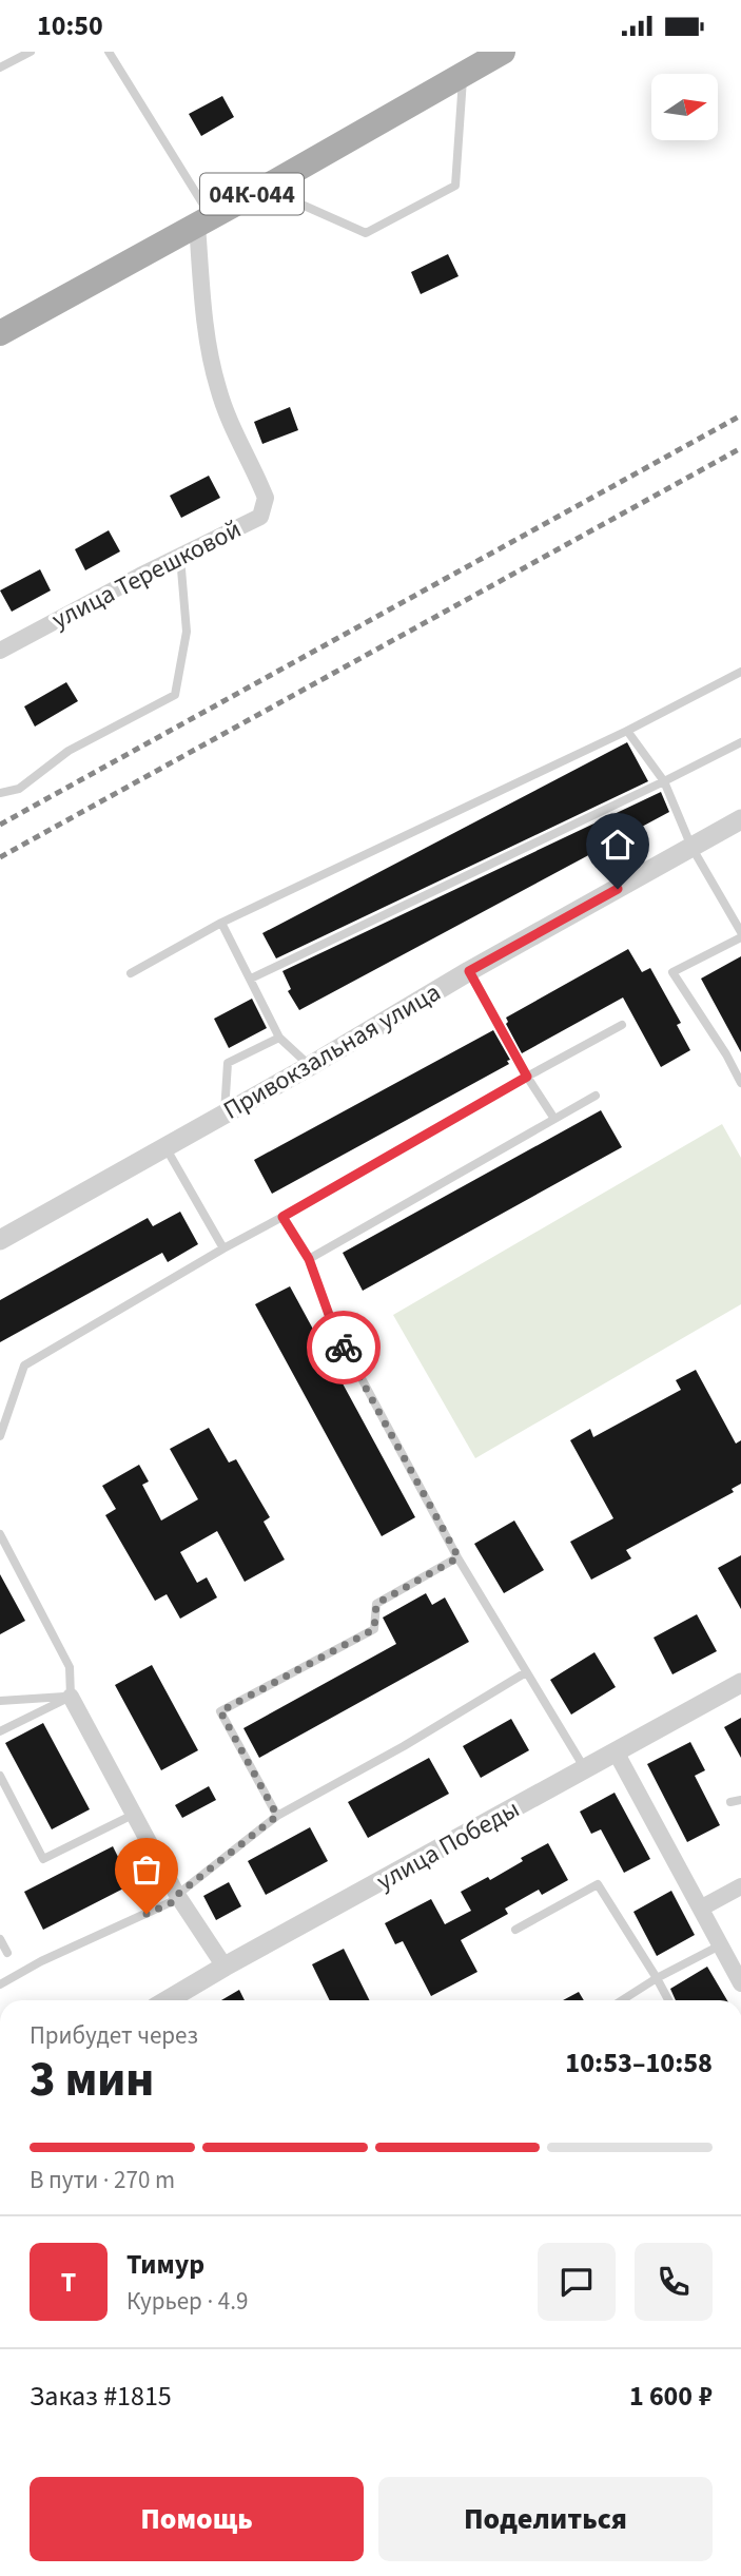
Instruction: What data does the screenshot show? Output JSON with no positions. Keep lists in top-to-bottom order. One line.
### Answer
{"streets":{"main road":["04К-044"],"street":["улица Терешковой","Привокзальная улица","улица Победы"]},"crossings":[["04К-044","улица Терешковой"]],"north":"right","page":{"status":"10:50","heading":["3 мин","Прибудет через","10:53–10:58"],"panel":["Тимур","Курьер · 4.9","Заказ #1815","1 600 ₽"],"bar":"В пути · 270 m","round":"Т","buttons":["Помощь","Поделиться"]}}
